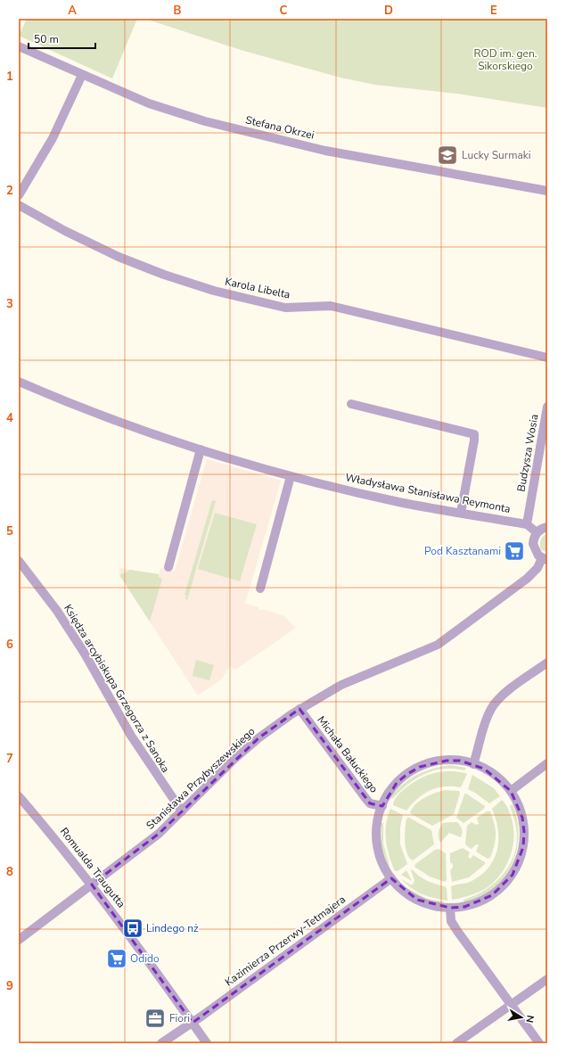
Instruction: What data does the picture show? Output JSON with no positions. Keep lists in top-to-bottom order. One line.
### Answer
{"streets":{"street":["Stefana Okrzei","Karola Libelta","Budzysza Wosia","Władysława Stanisława Reymonta","Księdza arcybiskupa Grzegorza z Sanoka","Michała Bałuckiego","Stanisława Przybyszewskiego","Romualda Traugutta","Kazimierza Przerwy-Tetmajera"]},"crossings":[["Budzysza Wosia","Władysława Stanisława Reymonta"],["Księdza arcybiskupa Grzegorza z Sanoka","Stanisława Przybyszewskiego"],["Michała Bałuckiego","Stanisława Przybyszewskiego"],["Stanisława Przybyszewskiego","Romualda Traugutta"],["Romualda Traugutta","Kazimierza Przerwy-Tetmajera"]],"parks":["ROD im. gen. Sikorskiego"],"places":{"school or university":["Lucky Surmaki"],"supermarket":["Pod Kasztanami","Odido"],"bus stop":["Lindego nż"],"office":["Fiori"]},"scale_bar":"50 m","north":"right","grid":{"columns":["A","B","C","D","E"],"rows":["1","2","3","4","5","6","7","8","9"]}}
